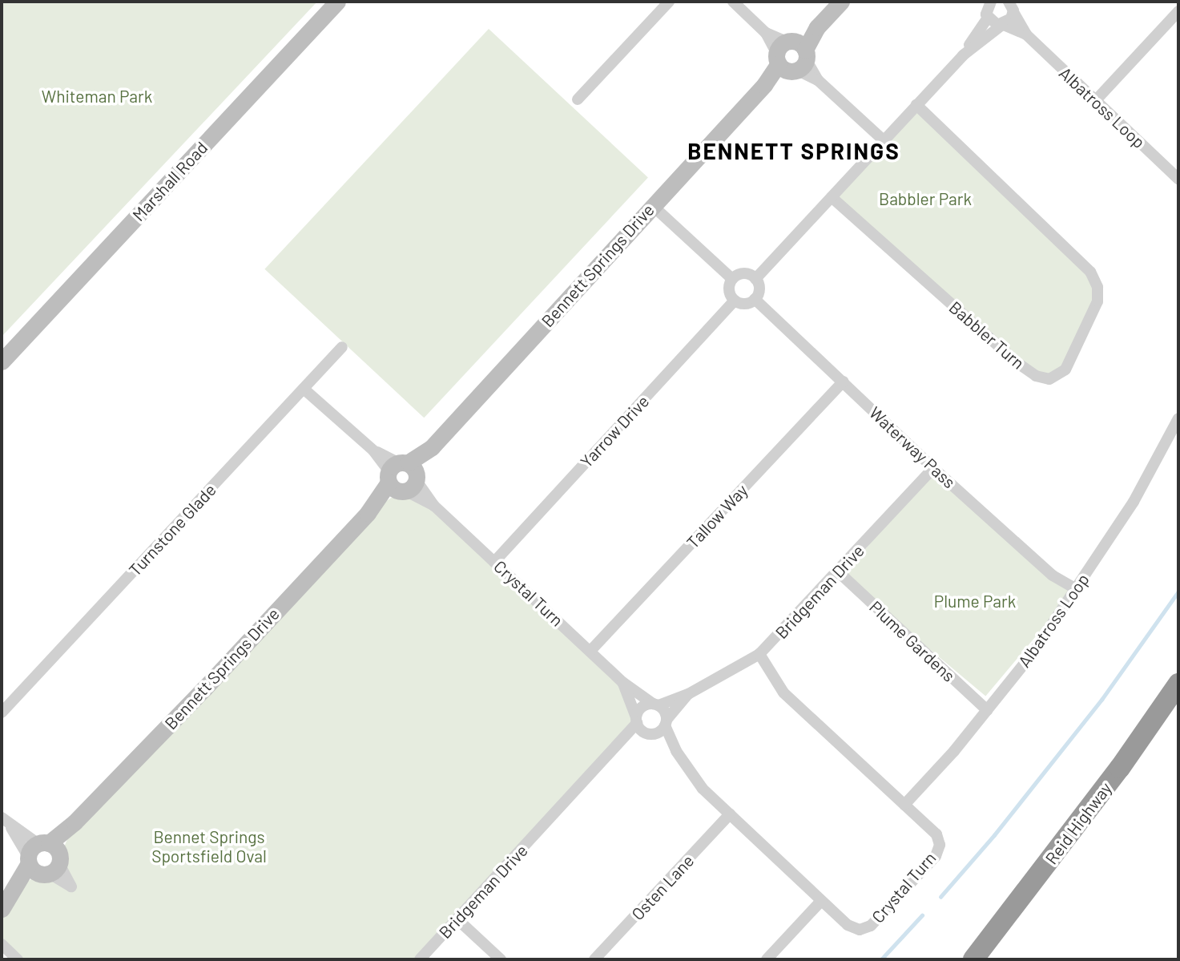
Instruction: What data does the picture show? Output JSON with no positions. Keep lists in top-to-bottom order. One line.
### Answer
{"streets":{"highway":["Reid Highway"],"street":["Albatross Loop","Marshall Road","Bennett Springs Drive","Babbler Turn","Yarrow Drive","Waterway Pass","Tallow Way","Turnstone Glade","Bridgeman Drive","Crystal Turn","Plume Gardens","Osten Lane"]},"crossings":[["Albatross Loop","Waterway Pass"],["Albatross Loop","Crystal Turn"],["Albatross Loop","Plume Gardens"],["Bennett Springs Drive","Crystal Turn"],["Yarrow Drive","Waterway Pass"],["Yarrow Drive","Crystal Turn"],["Waterway Pass","Tallow Way"],["Waterway Pass","Bridgeman Drive"],["Tallow Way","Crystal Turn"],["Turnstone Glade","Crystal Turn"],["Bridgeman Drive","Crystal Turn"],["Bridgeman Drive","Plume Gardens"],["Crystal Turn","Osten Lane"]],"districts":["BENNETT SPRINGS"],"parks":["Whiteman Park","Babbler Park","Plume Park","Bennet Springs Sportsfield Oval"]}
